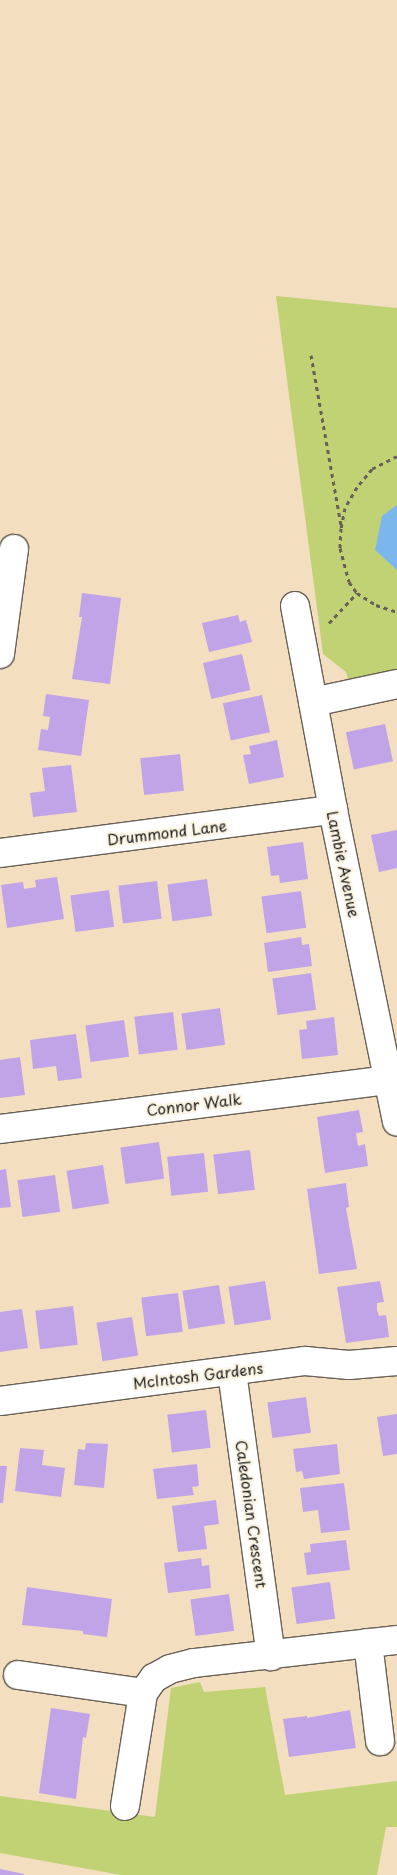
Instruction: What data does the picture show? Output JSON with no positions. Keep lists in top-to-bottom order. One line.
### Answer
{"streets":{"street":["Drummond Lane","Lambie Avenue","Connor Walk","McIntosh Gardens","Caledonian Crescent"]},"crossings":[["Drummond Lane","Lambie Avenue"],["Lambie Avenue","Connor Walk"],["McIntosh Gardens","Caledonian Crescent"]]}
